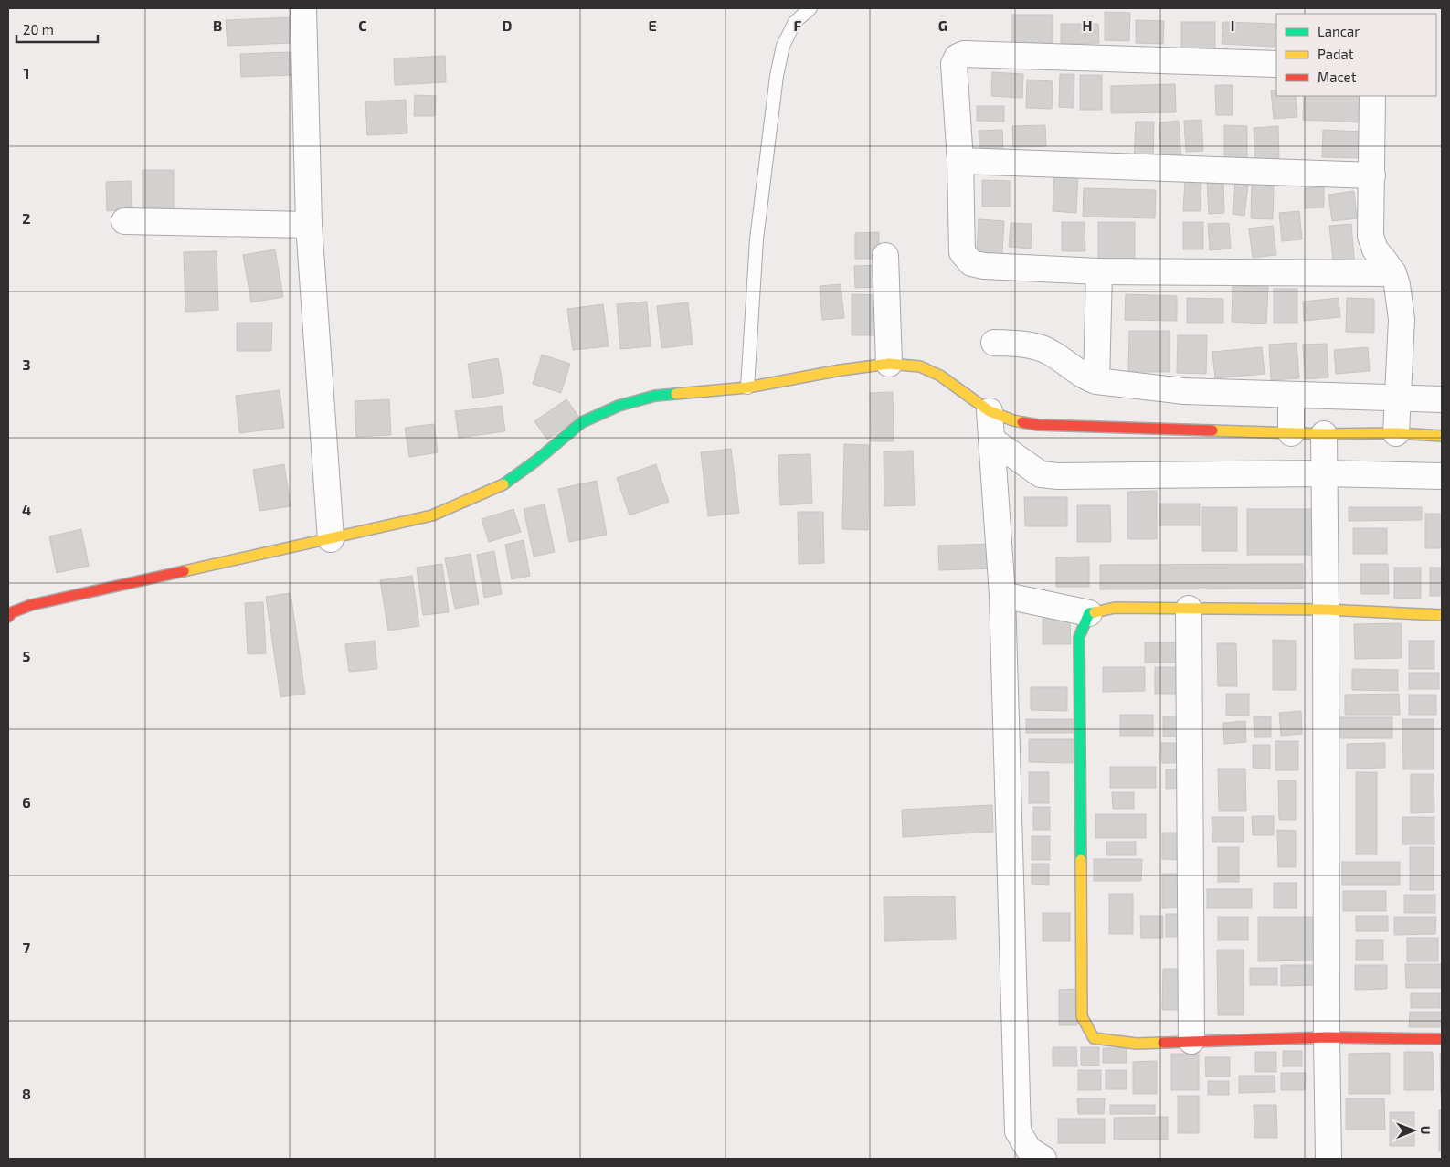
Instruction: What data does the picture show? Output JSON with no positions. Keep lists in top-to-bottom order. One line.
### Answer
{"legend":["Lancar","Padat","Macet"],"scale_bar":"20 m","north":"right","grid":{"columns":["B","C","D","E","F","G","H","I"],"rows":["1","2","3","4","5","6","7","8"]}}
